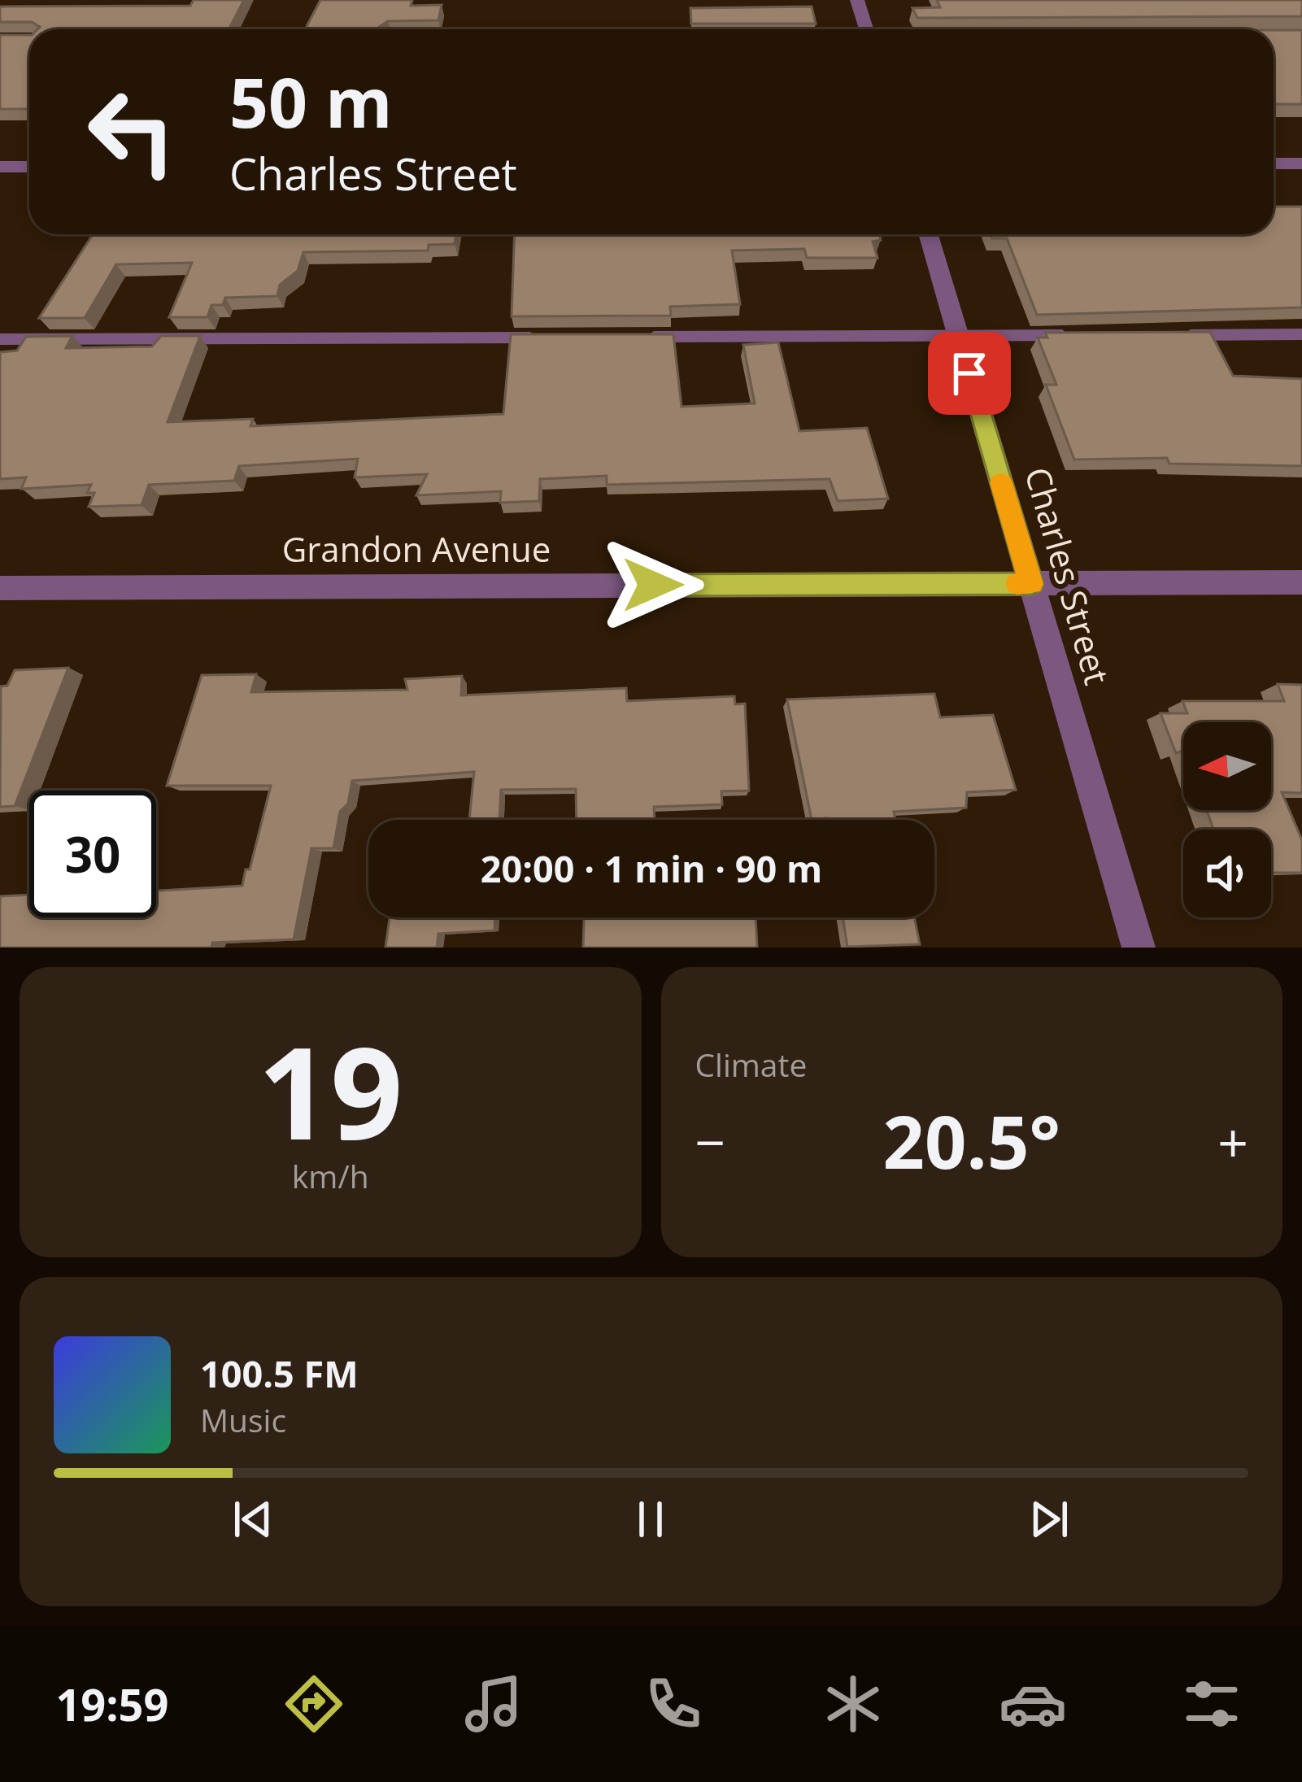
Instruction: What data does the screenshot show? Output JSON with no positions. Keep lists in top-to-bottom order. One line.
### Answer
{"streets":{"street":["Grandon Avenue","Charles Street"]},"crossings":[["Grandon Avenue","Charles Street"]],"north":"left","page":{"turn":["50 m","Charles Street"],"limit":"30","trip":"20:00 · 1 min · 90 m","tile":[["19","km/h"],"Climate"],"heat":["−","20.5°","+"],"song":["100.5 FM","Music"],"tabs":"19:59"}}
